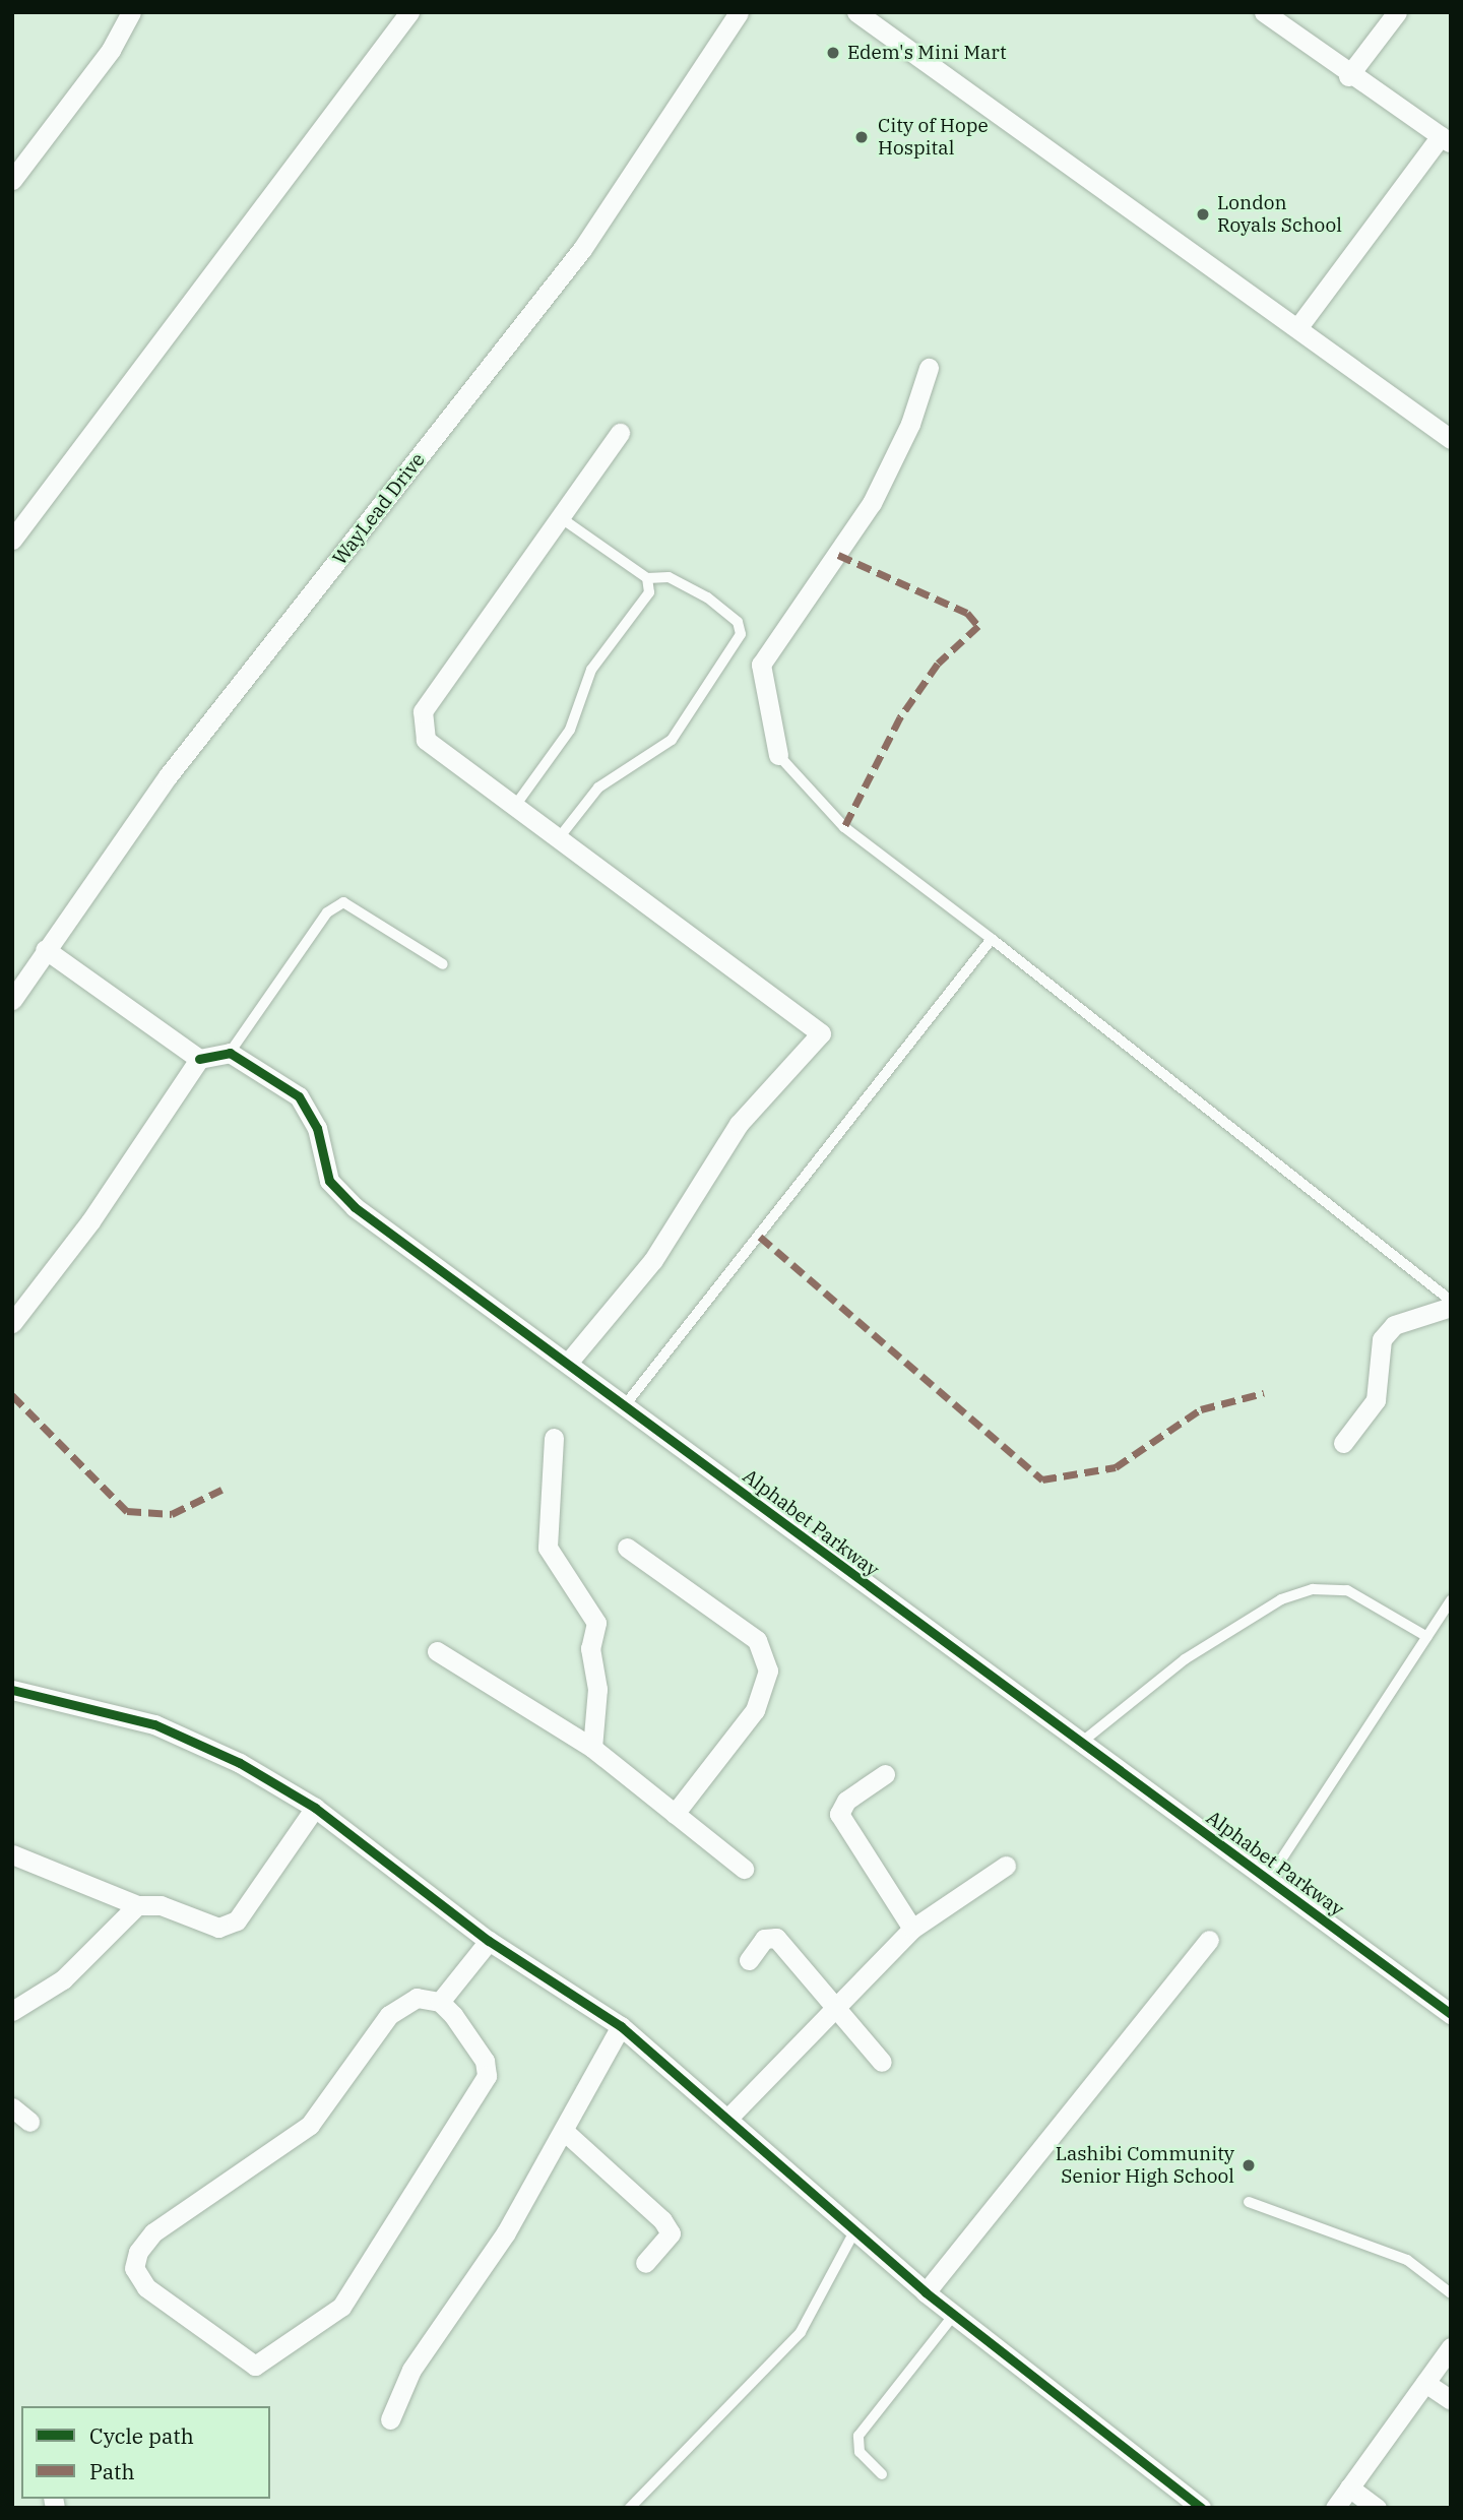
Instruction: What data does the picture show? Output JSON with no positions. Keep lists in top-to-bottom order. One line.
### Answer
{"streets":{"street":["WayLead Drive","Alphabet Parkway"]},"places":["Edem's Mini Mart","City of Hope Hospital","London Royals School","Lashibi Community Senior High School"],"legend":["Cycle path","Path"]}
